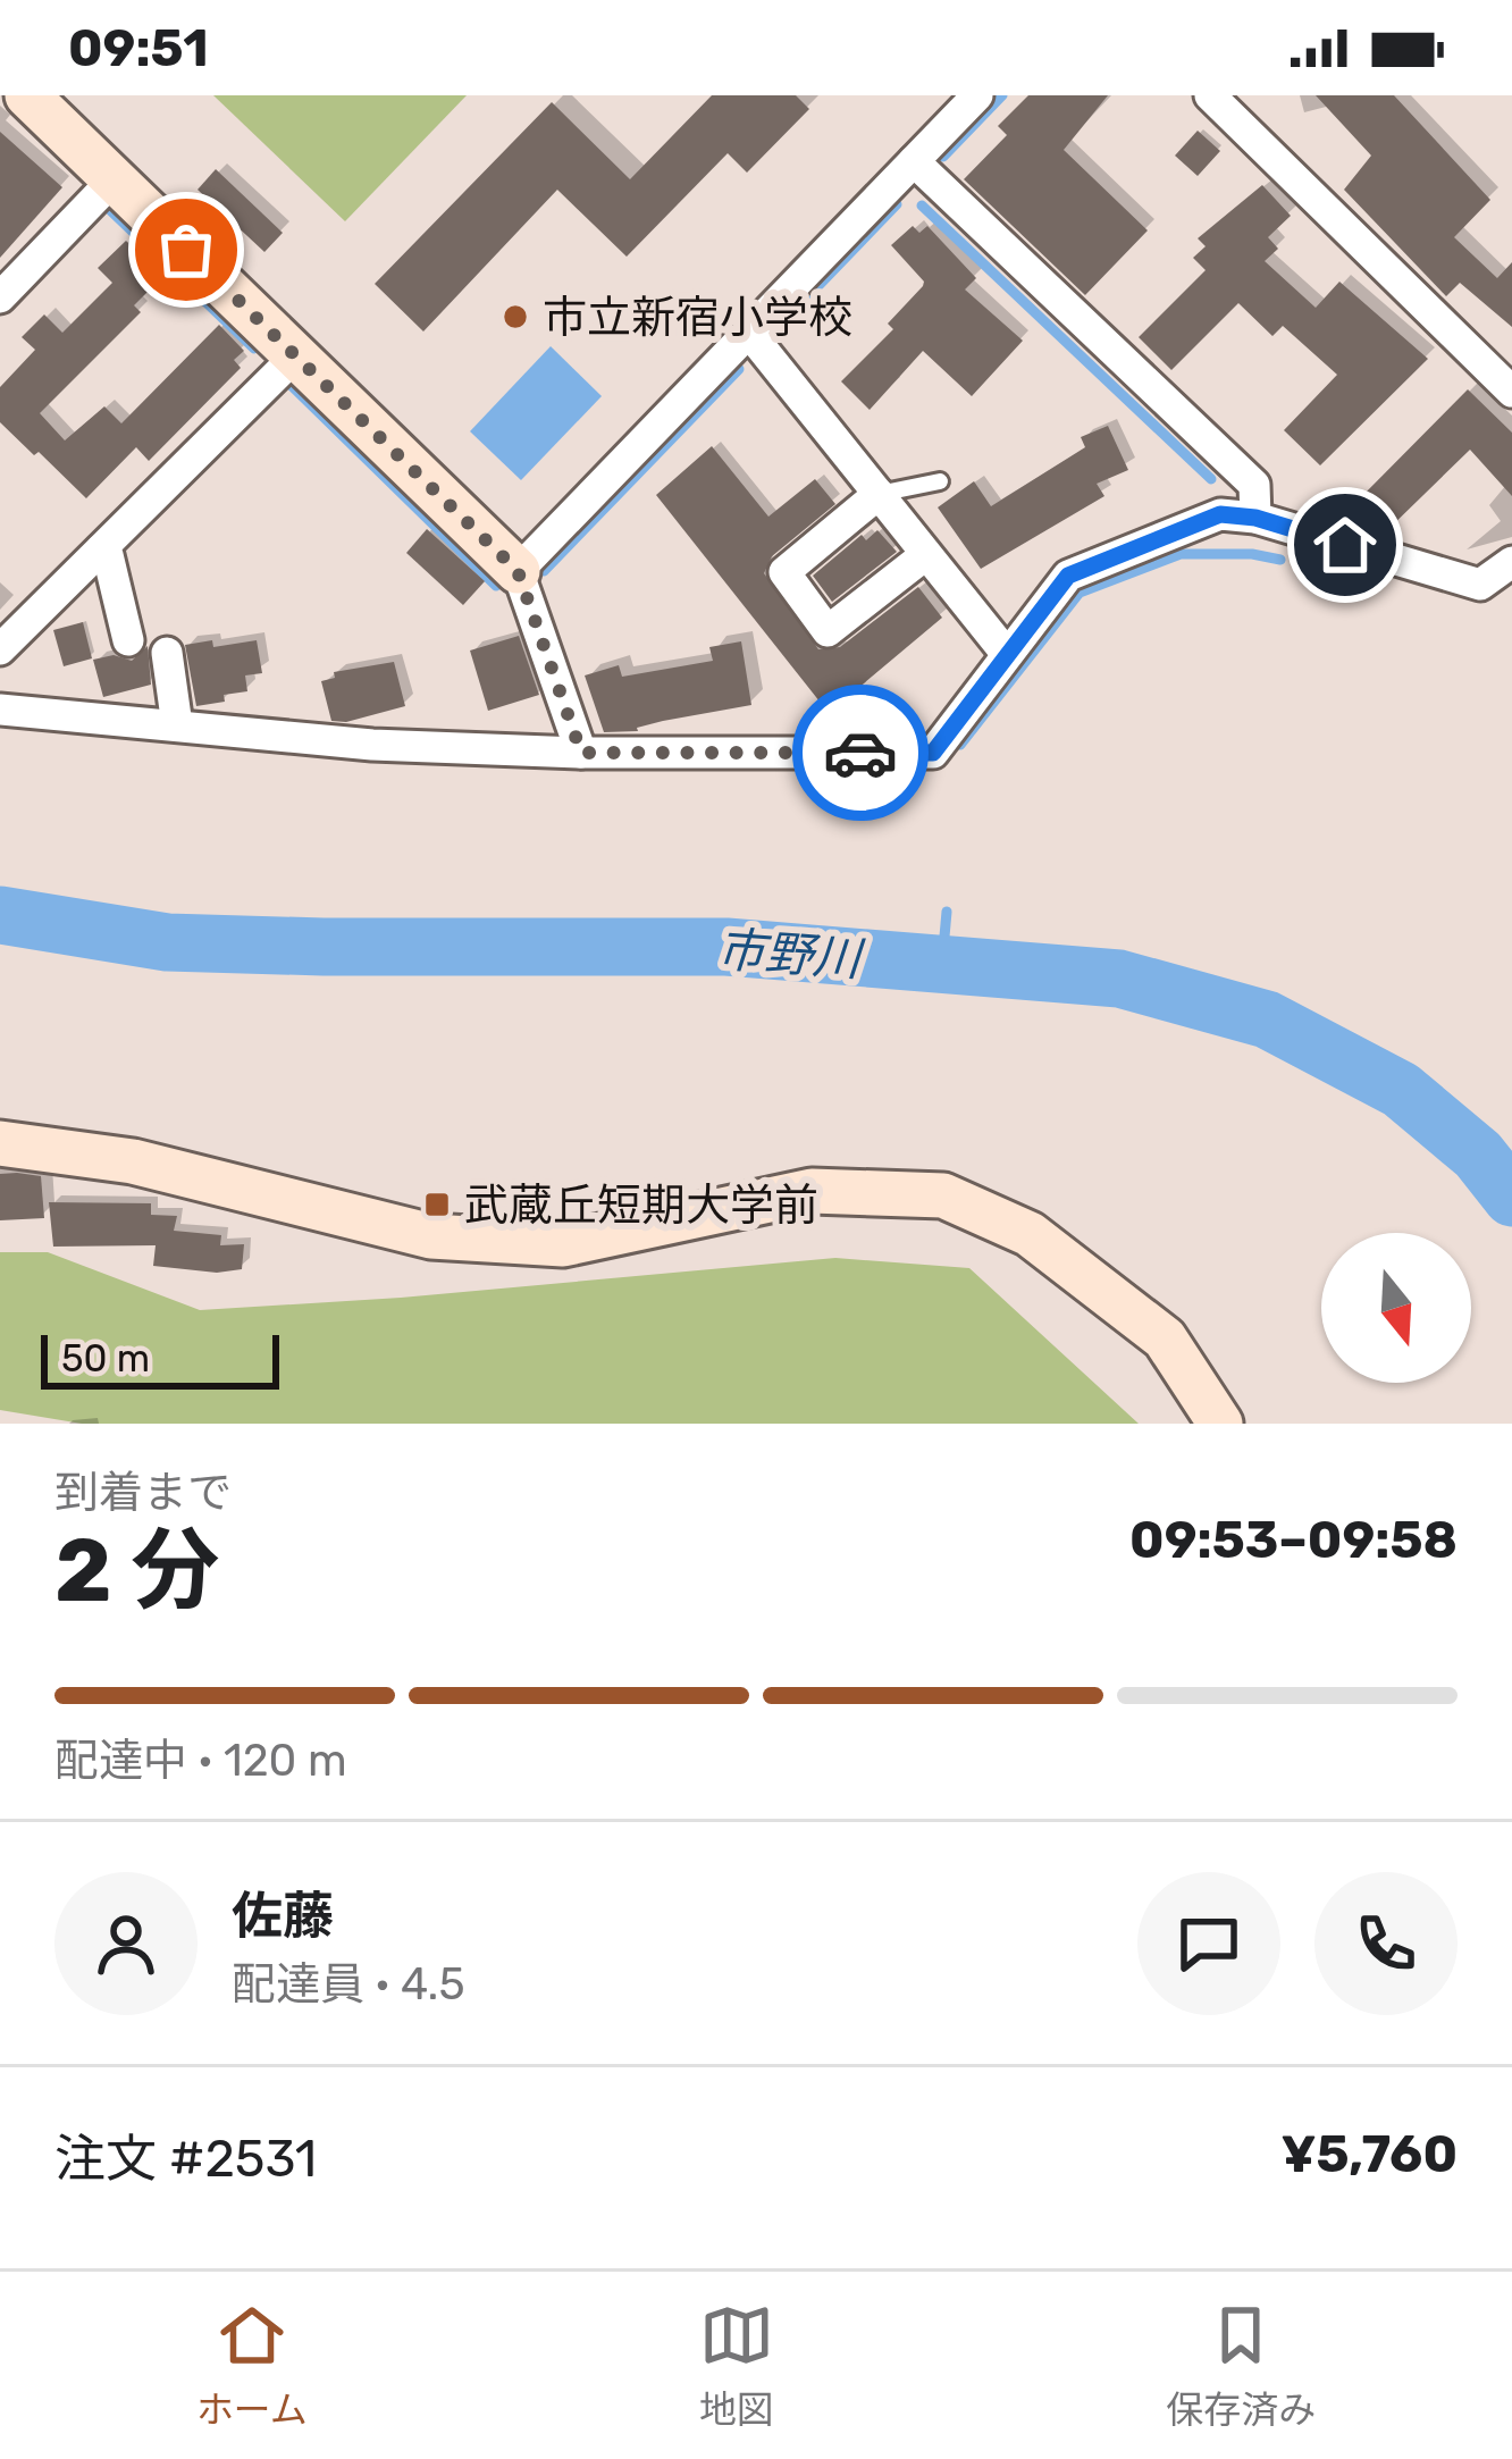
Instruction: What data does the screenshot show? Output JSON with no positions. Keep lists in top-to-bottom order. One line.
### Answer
{"water":["市野川"],"places":{"other":["市立新宿小学校"],"transit":["武蔵丘短期大学前"]},"scale_bar":"50 m","north":"bottom","page":{"status":"09:51","scale":"50 m","heading":["2 分","到着まで","09:53–09:58"],"panel":["佐藤","配達員 · 4.5","注文 #2531","¥5,760"],"bar":"配達中 · 120 m","tabs":["ホーム","地図","保存済み"]}}
